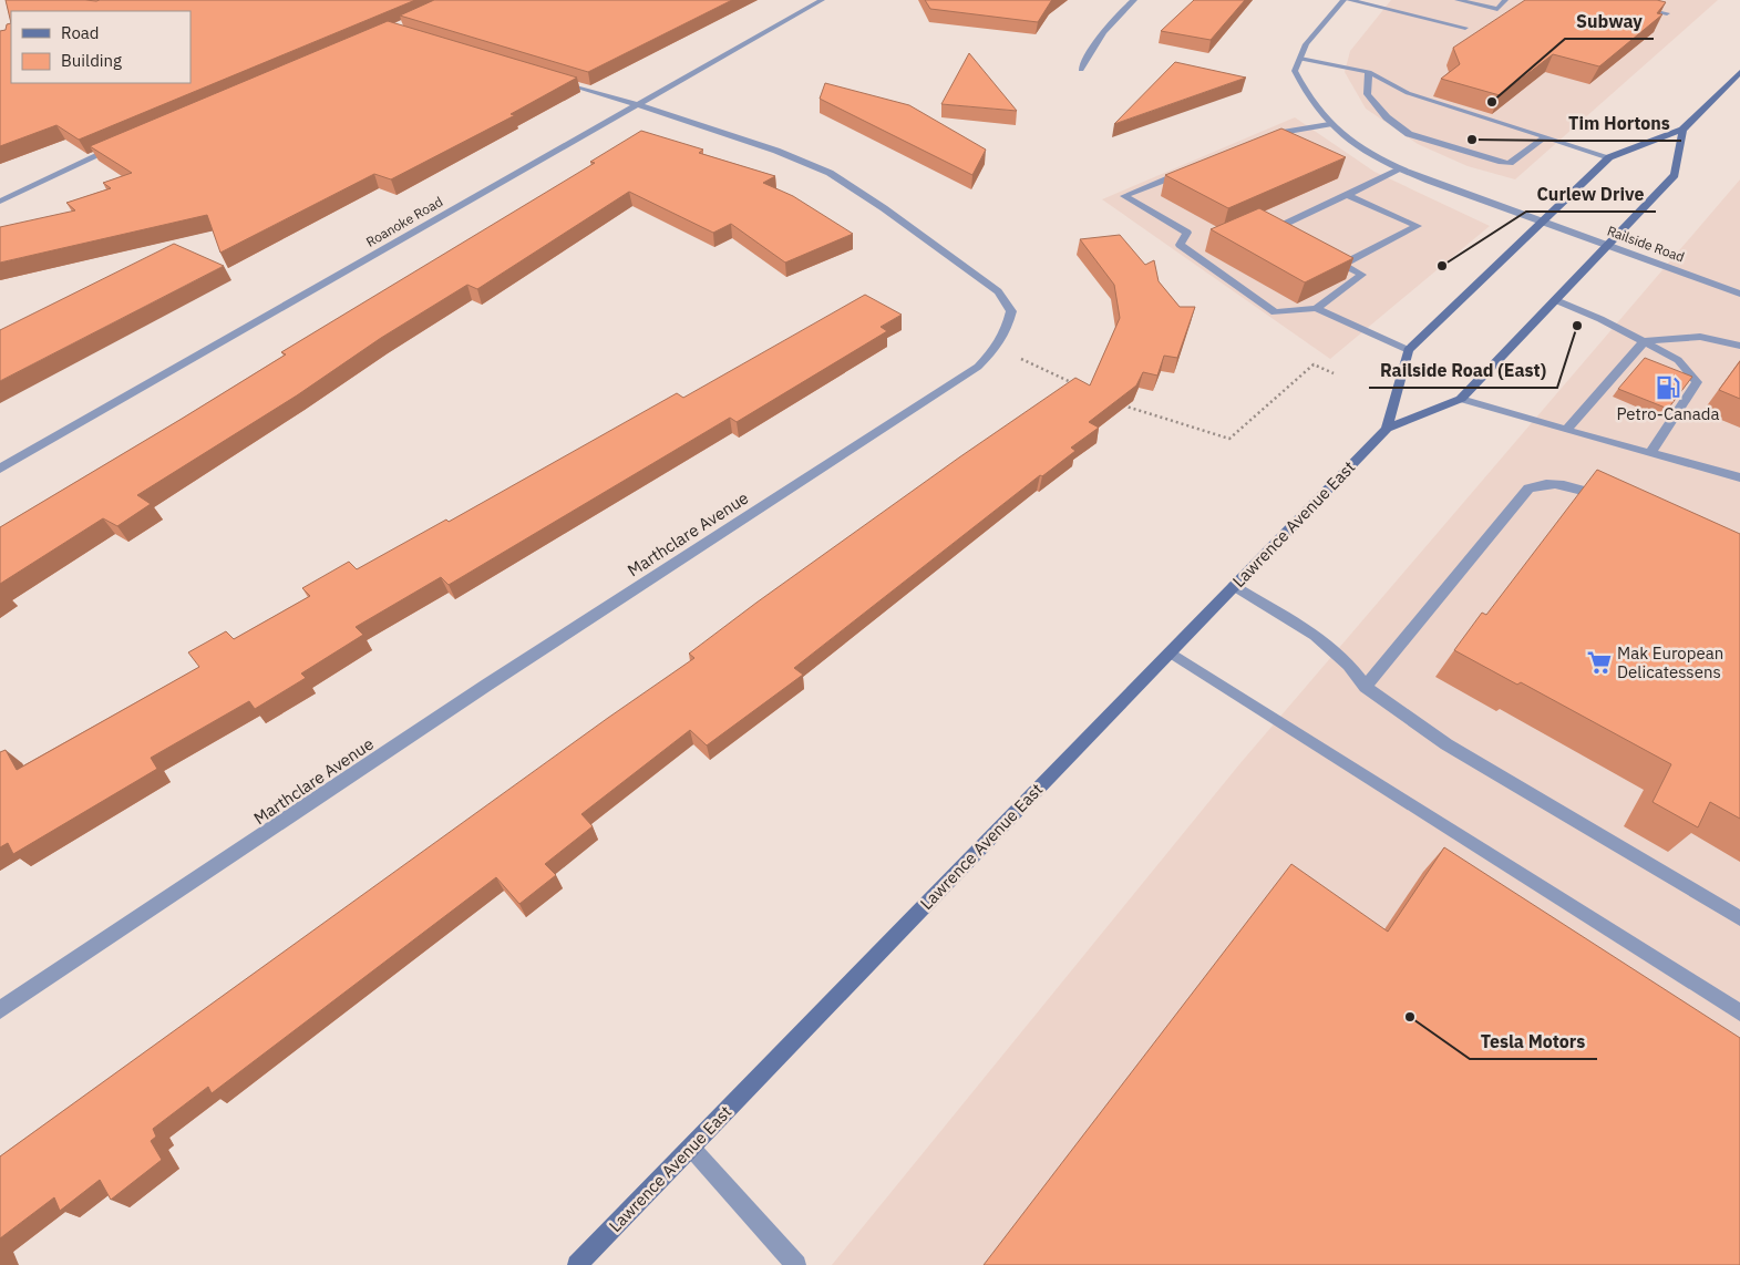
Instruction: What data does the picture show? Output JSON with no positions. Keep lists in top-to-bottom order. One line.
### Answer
{"streets":{"main road":["Lawrence Avenue East"],"street":["Roanoke Road","Railside Road","Marthclare Avenue"]},"crossings":[["Roanoke Road","Marthclare Avenue"],["Railside Road","Lawrence Avenue East"]],"places":{"other":["Subway","Tim Hortons","Curlew Drive","Railside Road (East)","Tesla Motors"],"fuel station":["Petro-Canada"],"supermarket":["Mak European Delicatessens"]},"legend":["Road","Building"]}
